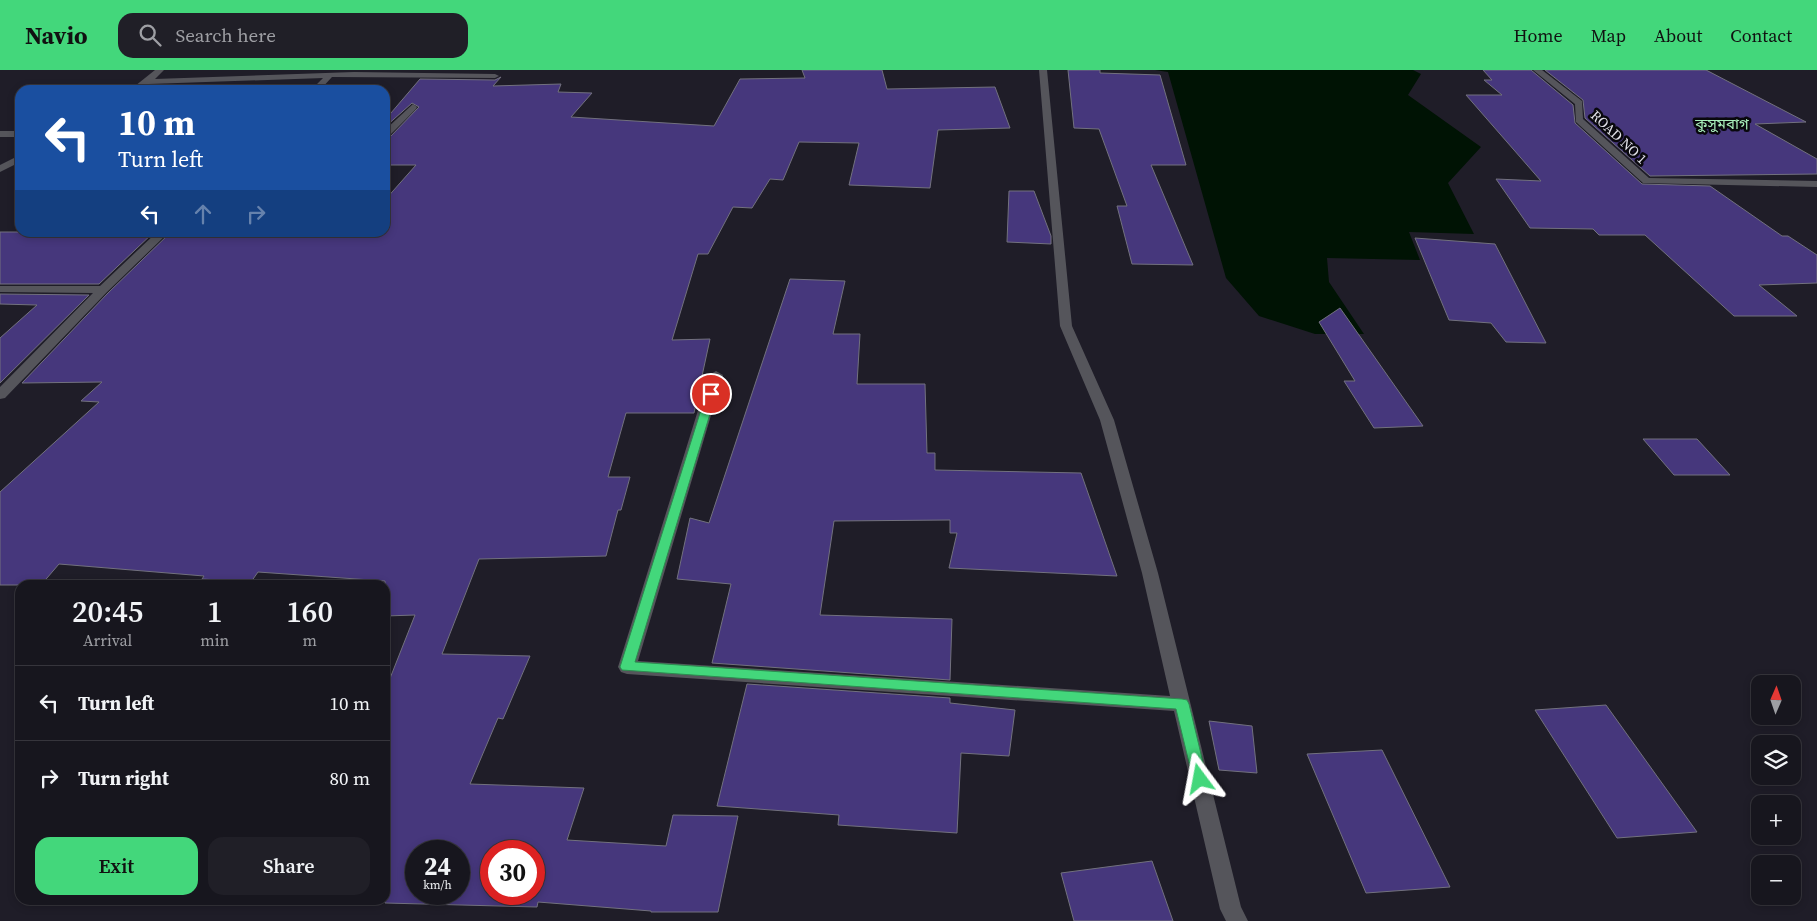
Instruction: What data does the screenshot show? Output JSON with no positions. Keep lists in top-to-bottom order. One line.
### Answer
{"streets":{"street":["ROAD NO 1"]},"districts":["কুসুমবাগ"],"north":"top","page":{"header":"Navio","search":"Search here","nav":["Home","Map","About","Contact"],"turn":["10 m","Turn left"],"eta":["20:45","Arrival","1","min","160","m"],"list":[{"name":"Turn left","value":"10 m"},{"name":"Turn right","value":"80 m"}],"map_buttons":["+","−"],"buttons":["Exit","Share"],"speed":"24 km/h","limit":"30"}}
